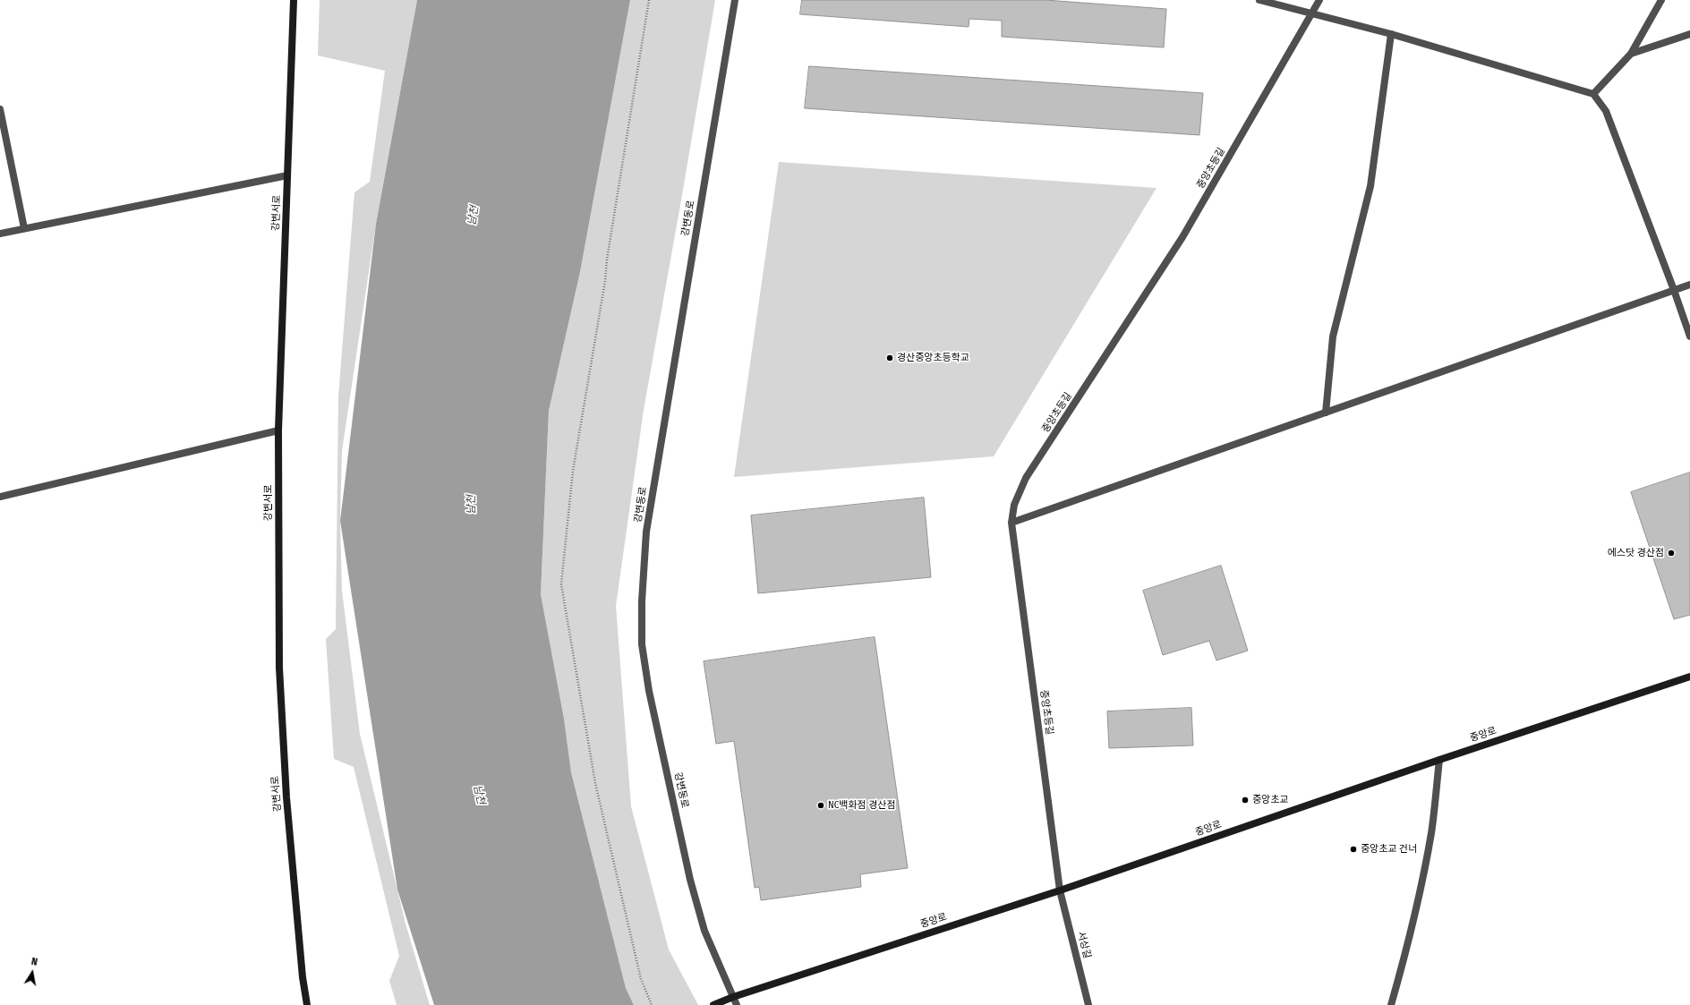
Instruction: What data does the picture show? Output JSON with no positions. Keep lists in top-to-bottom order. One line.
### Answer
{"streets":{"street":["중앙초등길","강변서로","강변동로","중앙로","서상길"]},"crossings":[["중앙초등길","중앙로"],["중앙초등길","서상길"],["강변동로","중앙로"],["중앙로","서상길"]],"water":["남천"],"places":["경산중앙초등학교","에스닷 경산점","중앙초교","NC백화점 경산점","중앙초교 건너"],"north":"top"}
